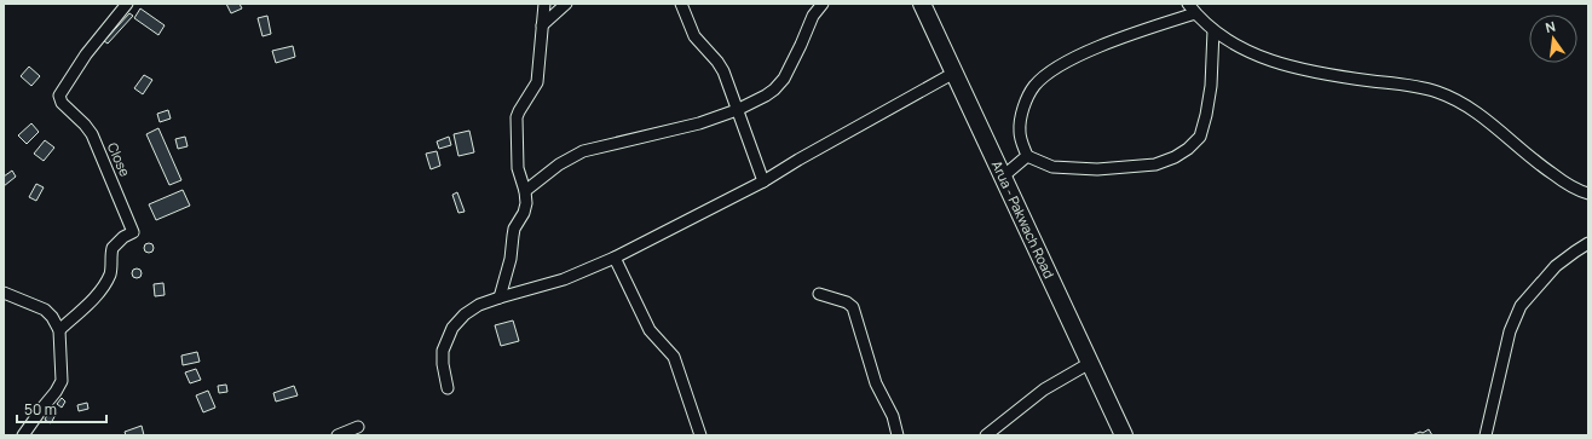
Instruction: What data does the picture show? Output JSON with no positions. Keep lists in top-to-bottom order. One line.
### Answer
{"streets":{"main road":["Arua - Pakwach Road"],"street":["Close"]},"scale_bar":"50 m","north":"top"}
